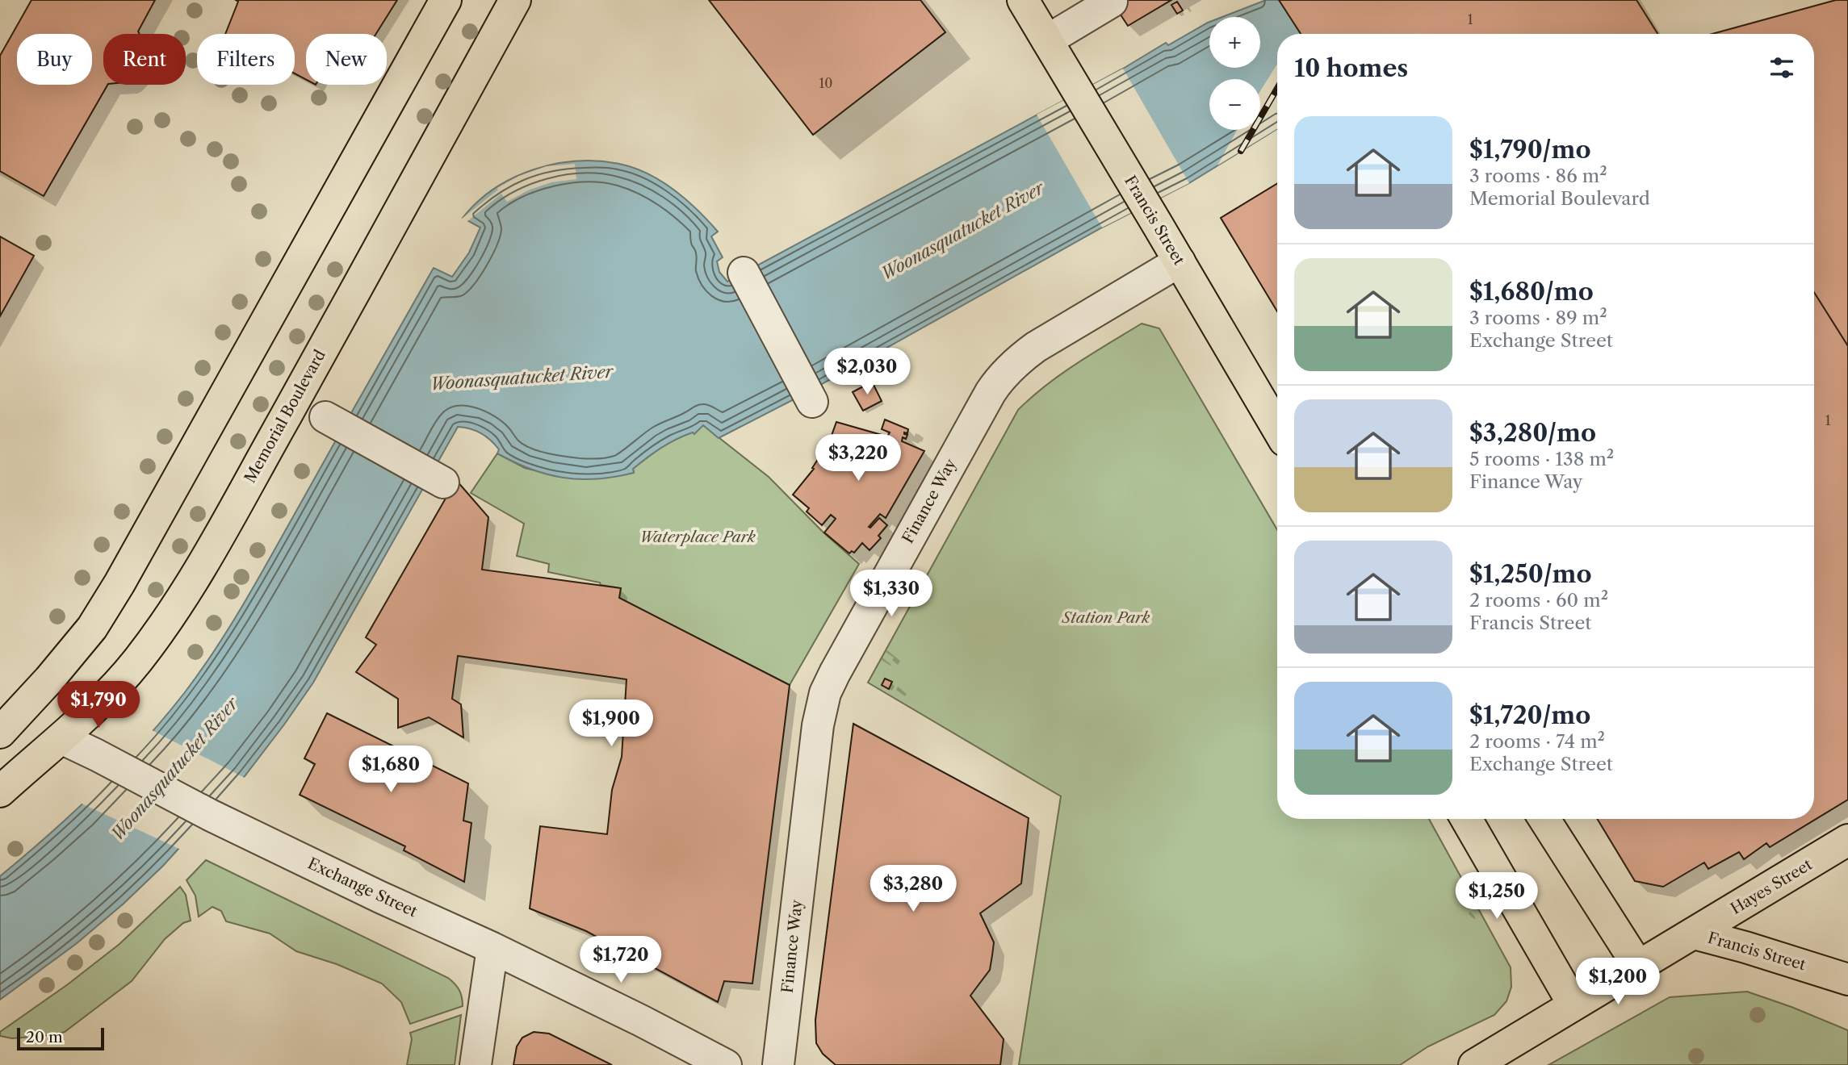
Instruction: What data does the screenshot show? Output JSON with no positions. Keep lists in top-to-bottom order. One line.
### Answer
{"streets":{"main road":["Francis Street","Memorial Boulevard","Hayes Street","Exchange Street"],"street":["Finance Way"]},"crossings":[["Francis Street","Finance Way"],["Francis Street","Hayes Street"],["Memorial Boulevard","Exchange Street"]],"water":["Woonasquatucket River"],"parks":["Waterplace Park","Station Park"],"house_numbers":["1","10","1"],"scale_bar":"20 m","page":{"map_buttons":["+","−"],"chip":["Buy","Rent","Filters","New"],"heading":"10 homes","list":[{"name":"$1,790/mo","note":"3 rooms · 86 m² · Memorial Boulevard"},{"name":"$1,680/mo","note":"3 rooms · 89 m² · Exchange Street"},{"name":"$3,280/mo","note":"5 rooms · 138 m² · Finance Way"},{"name":"$1,250/mo","note":"2 rooms · 60 m² · Francis Street"},{"name":"$1,720/mo","note":"2 rooms · 74 m² · Exchange Street"}],"price":["$2,030","$3,220","$1,330","$1,790","$1,900","$1,680","$3,280","$1,250","$1,720","$1,200"],"scale":"20 m"}}
